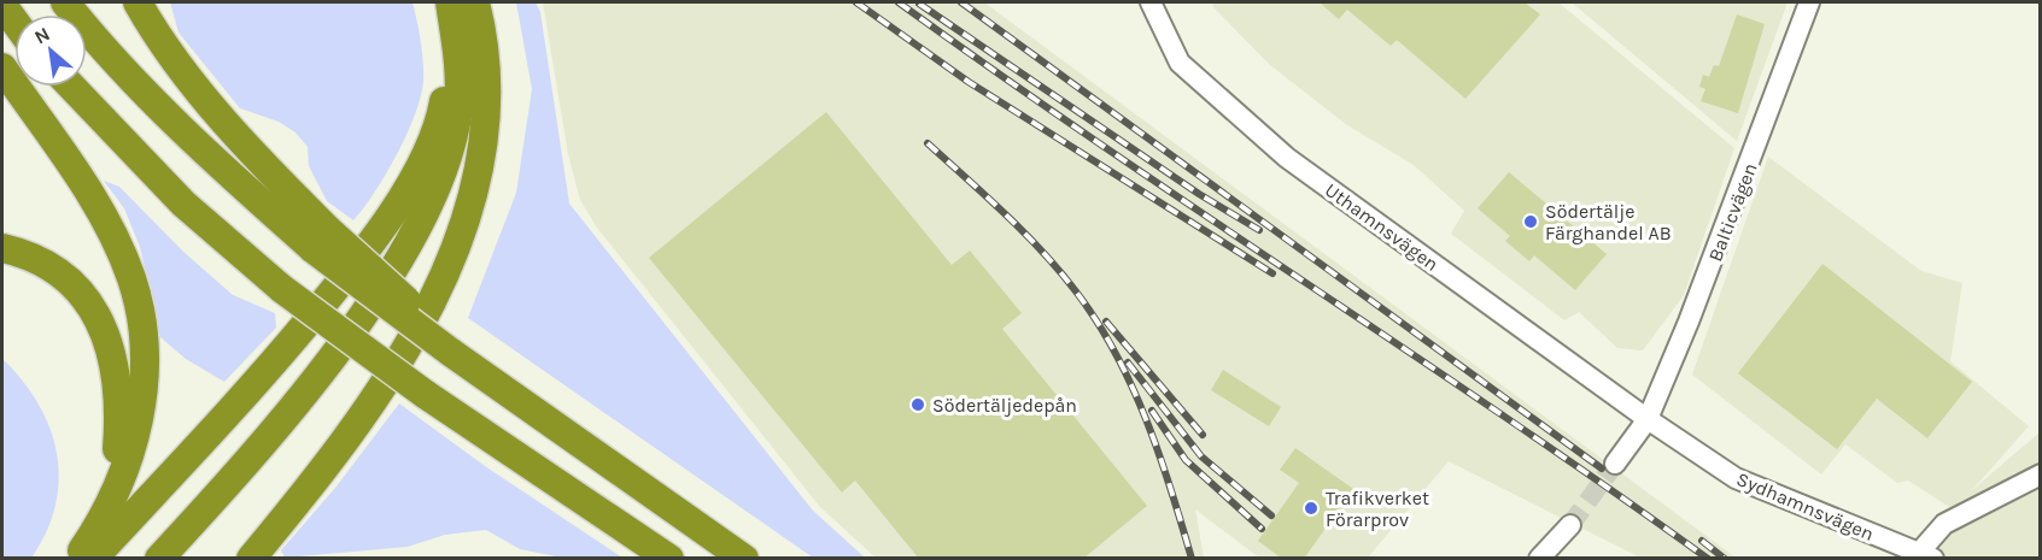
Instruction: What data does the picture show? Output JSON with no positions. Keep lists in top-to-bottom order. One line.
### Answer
{"streets":{"street":["Balticvägen","Uthamnsvägen","Sydhamnsvägen"]},"crossings":[["Balticvägen","Uthamnsvägen"],["Balticvägen","Sydhamnsvägen"],["Uthamnsvägen","Sydhamnsvägen"]],"places":["Södertälje Färghandel AB","Södertäljedepån","Trafikverket Förarprov"],"north":"top left"}
